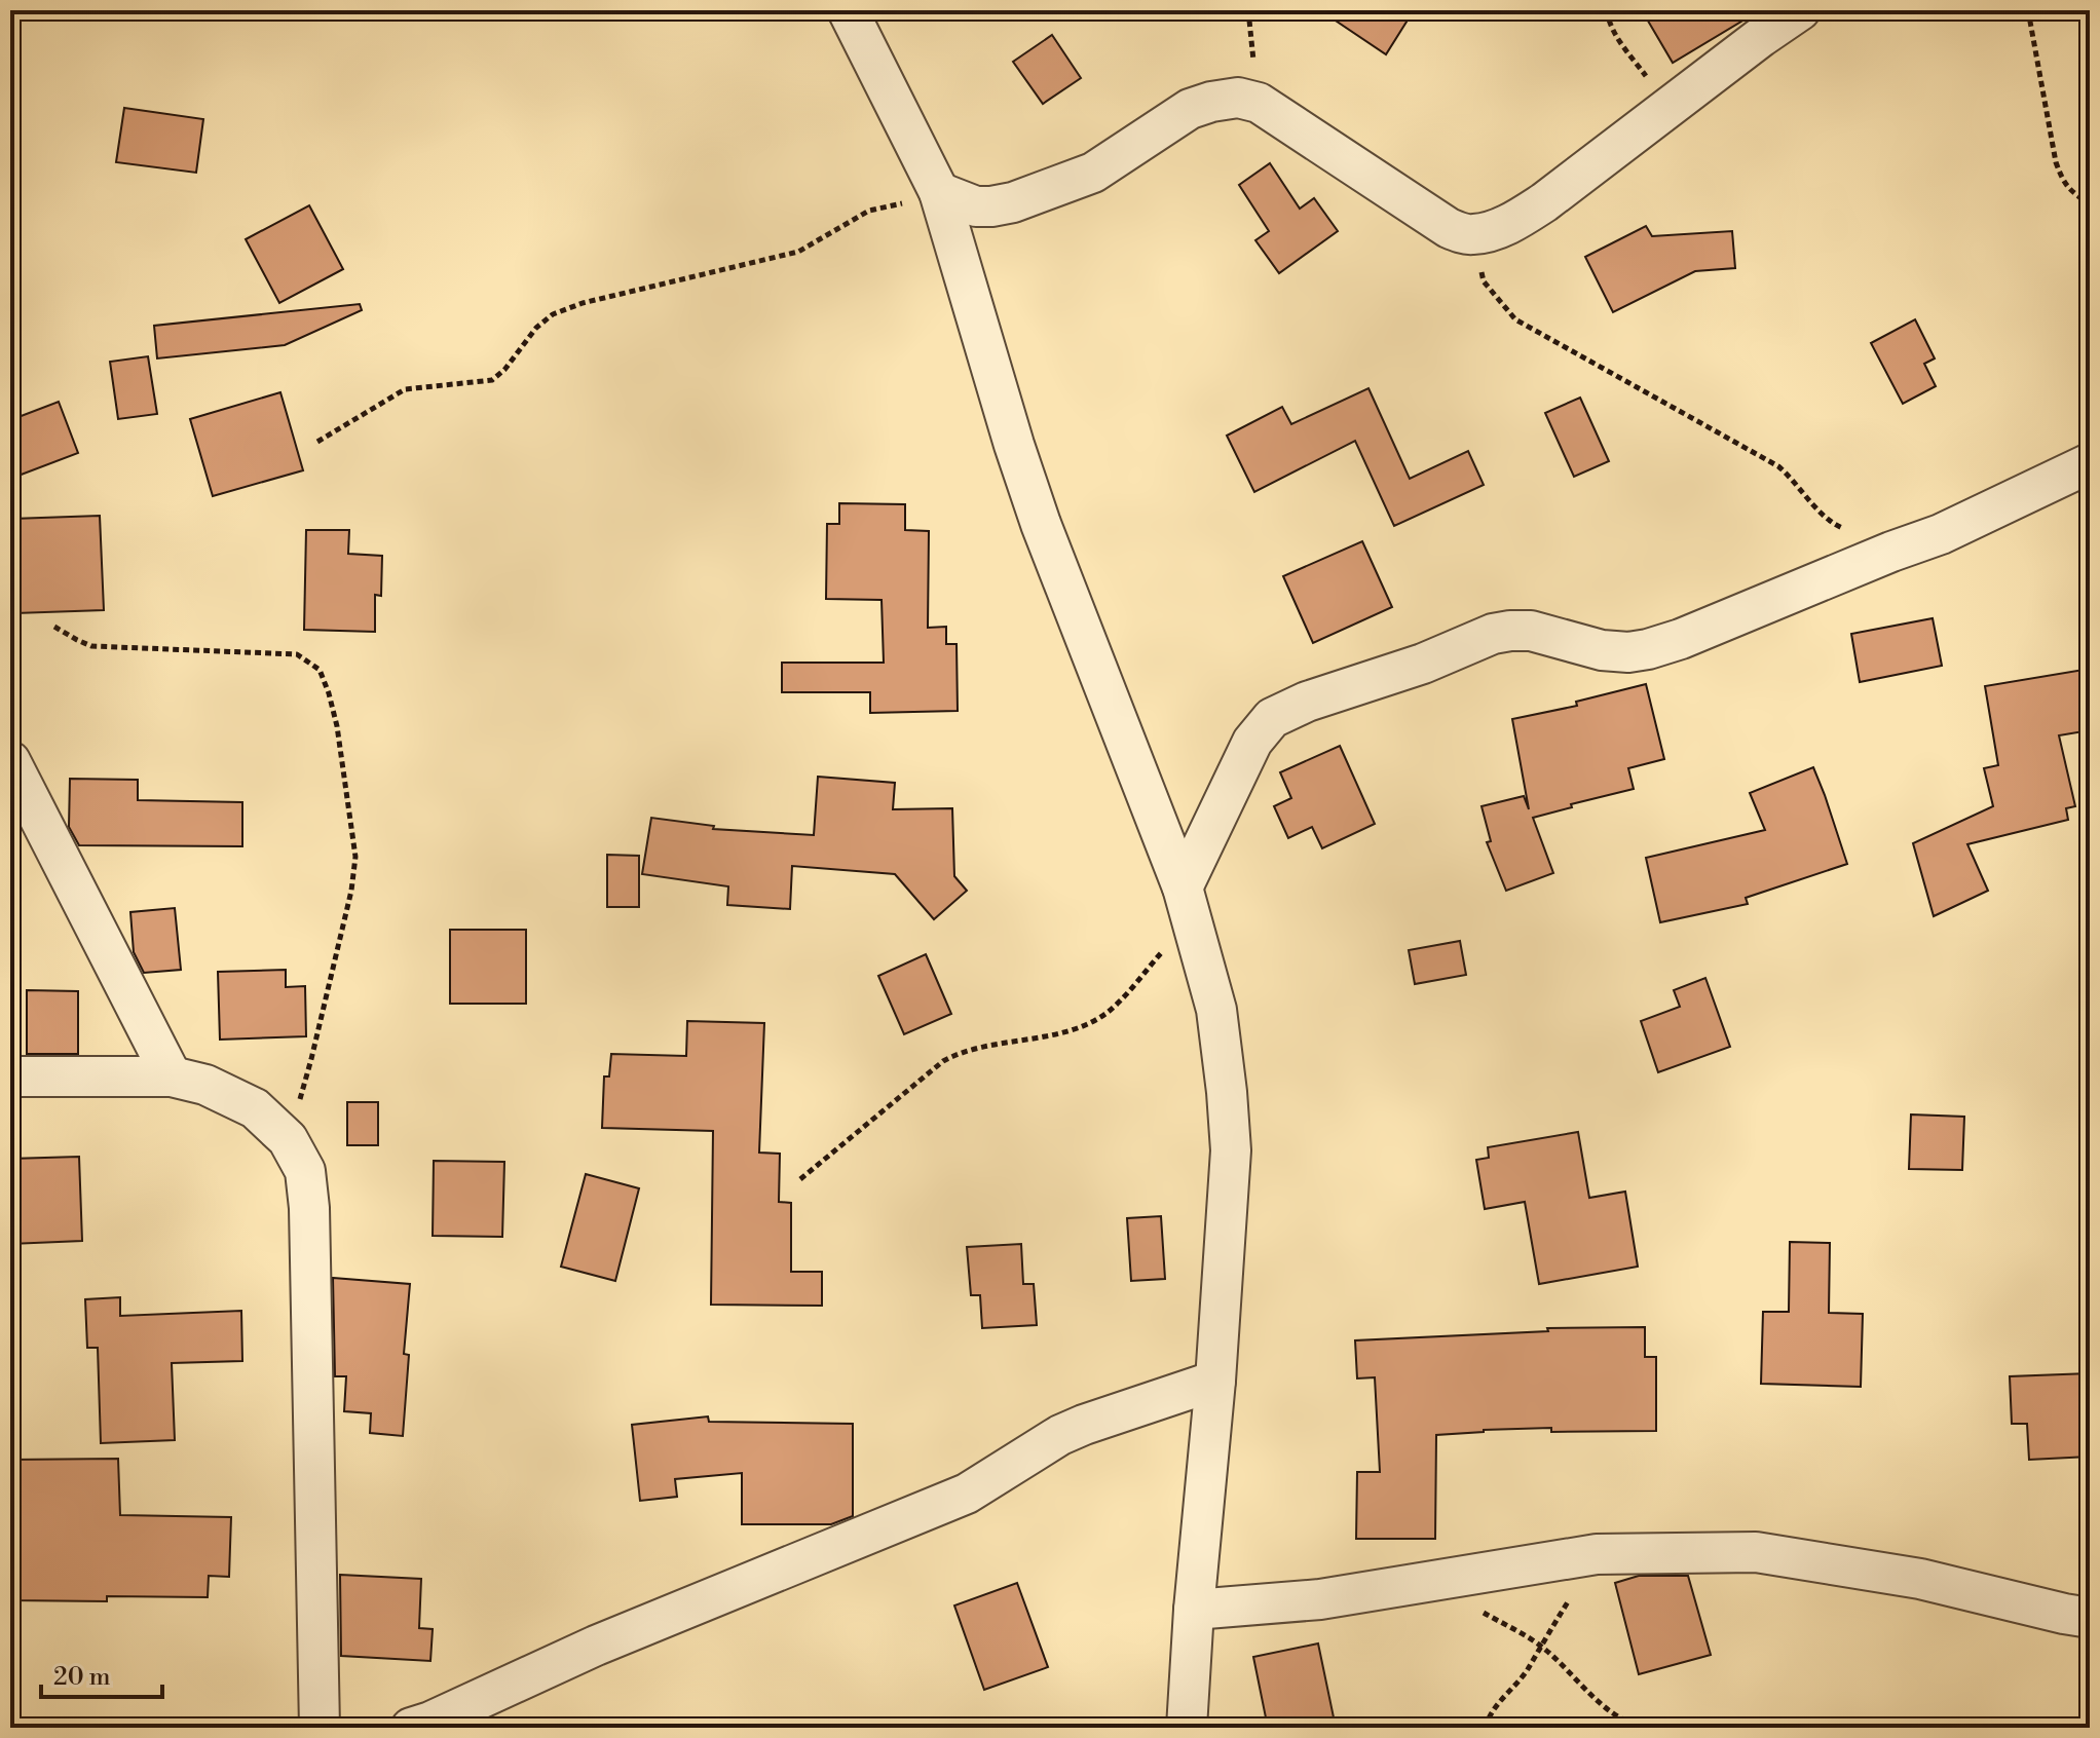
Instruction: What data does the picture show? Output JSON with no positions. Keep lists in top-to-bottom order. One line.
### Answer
{"scale_bar":"20 m"}
